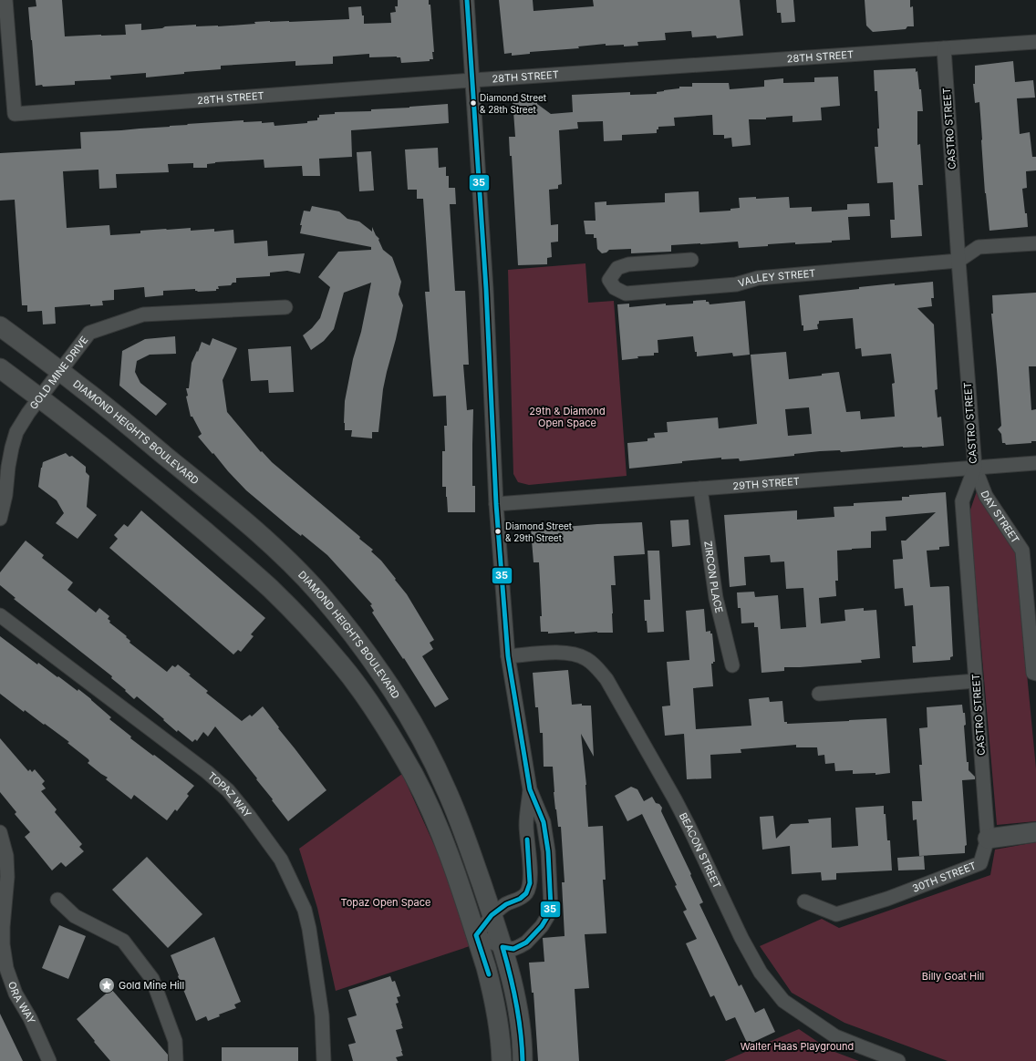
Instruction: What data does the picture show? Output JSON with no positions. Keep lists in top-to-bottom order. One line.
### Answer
{"streets":{"main road":["DIAMOND HEIGHTS BOULEVARD"],"street":["28TH STREET","CASTRO STREET","VALLEY STREET","GOLD MINE DRIVE","29TH STREET","DAY STREET","ZIRCON PLACE","TOPAZ WAY","BEACON STREET","30TH STREET","ORA WAY"]},"crossings":[["28TH STREET","CASTRO STREET"],["CASTRO STREET","VALLEY STREET"],["CASTRO STREET","29TH STREET"],["CASTRO STREET","DAY STREET"],["CASTRO STREET","30TH STREET"],["GOLD MINE DRIVE","DIAMOND HEIGHTS BOULEVARD"],["29TH STREET","DAY STREET"],["29TH STREET","ZIRCON PLACE"]],"parks":["29th & Diamond Open Space","Topaz Open Space","Billy Goat Hill","Walter Haas Playground"],"places":{"other":["Diamond Street & 28th Street","Diamond Street & 29th Street"],"place":["Gold Mine Hill"]},"lines":["transit line 35"]}
